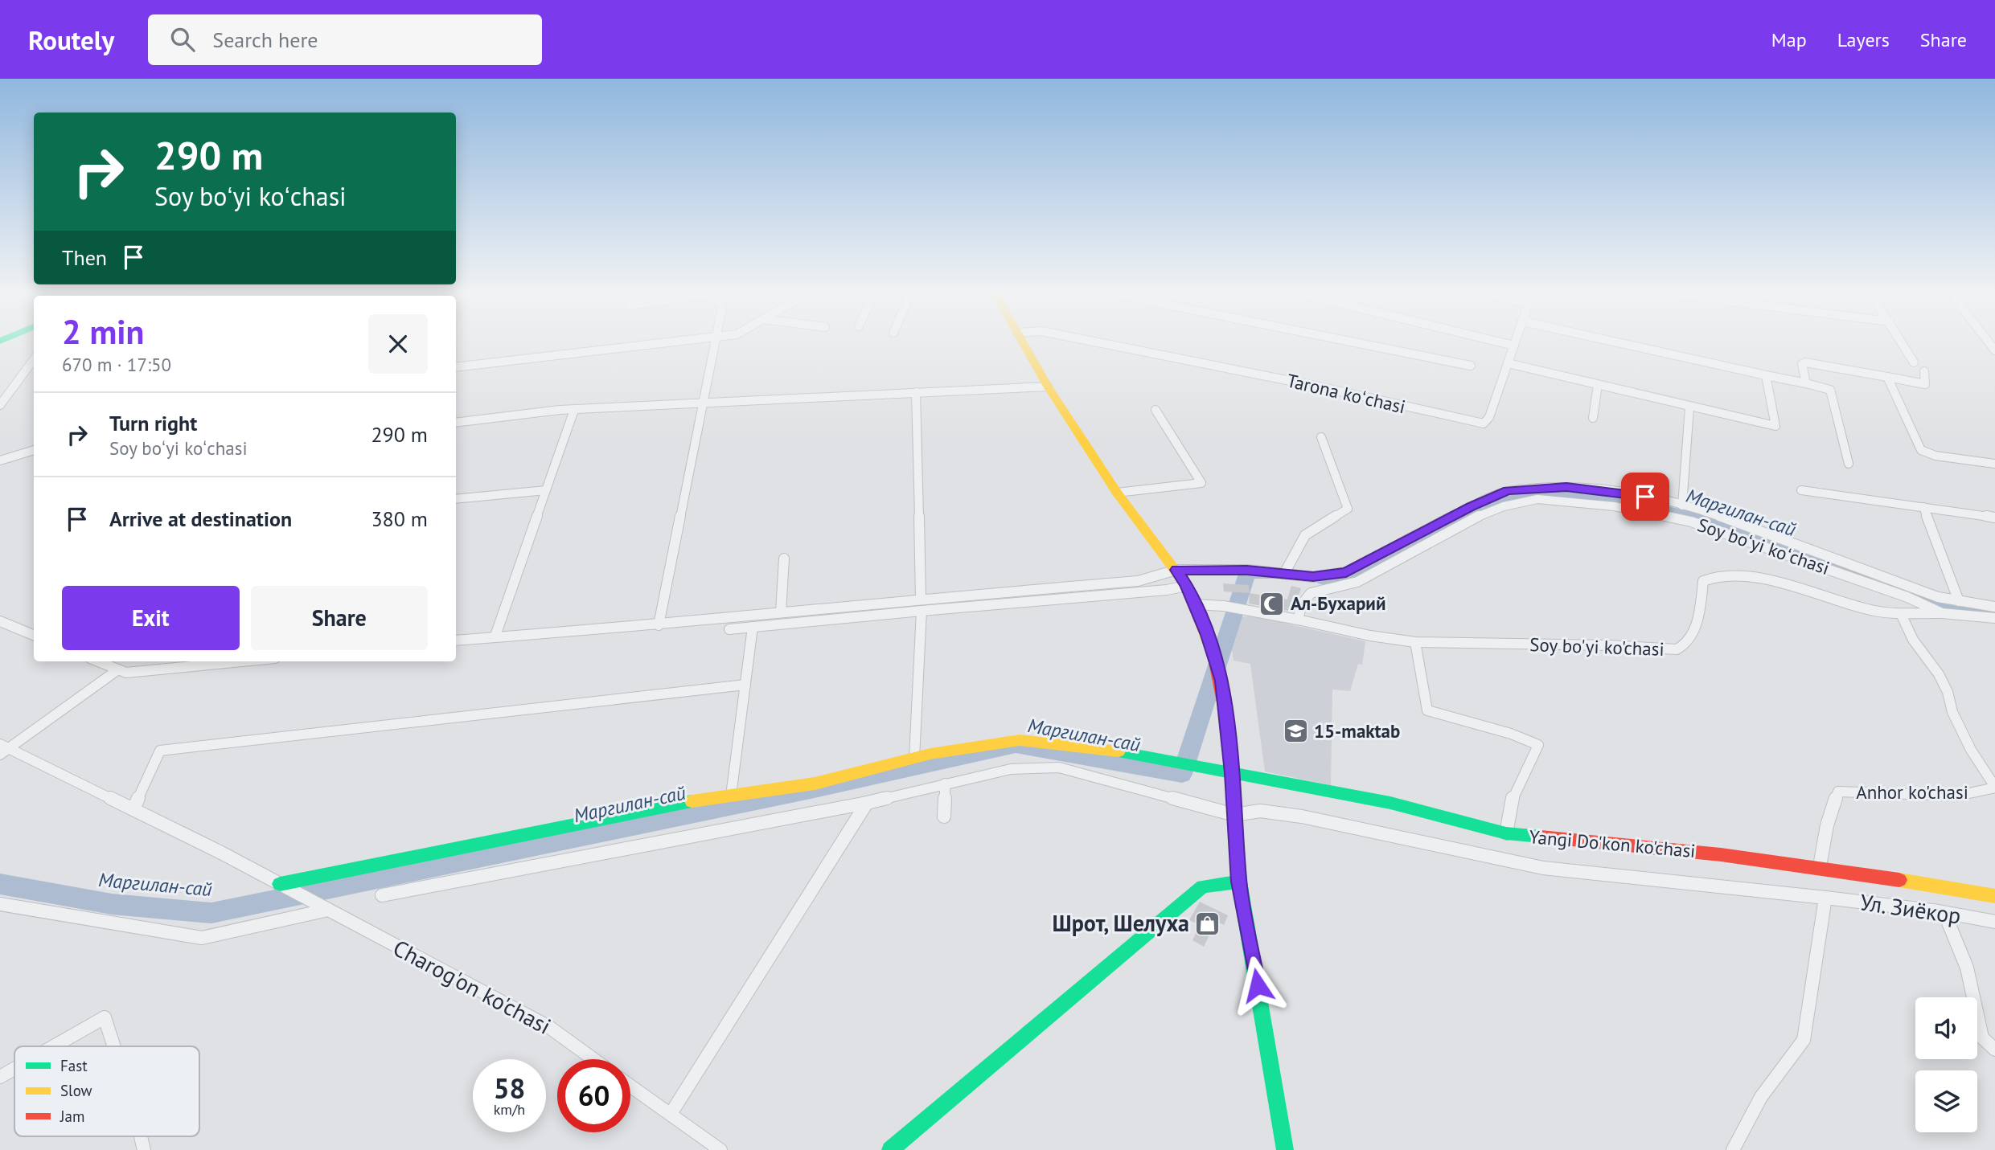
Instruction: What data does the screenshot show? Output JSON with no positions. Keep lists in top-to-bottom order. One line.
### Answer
{"streets":{"street":["Tarona koʻchasi","Soy boʻyi koʻchasi","Soy bo'yi ko'chasi","Anhor ko'chasi","Yangi Do'kon ko'chasi","Ул. Зиёкор","Charog'on ko'chasi"]},"crossings":[["Soy boʻyi koʻchasi","Soy bo'yi ko'chasi"],["Anhor ko'chasi","Yangi Do'kon ko'chasi"],["Yangi Do'kon ko'chasi","Charog'on ko'chasi"]],"water":["Маргилан-сай"],"places":{"mosque":["Ал-Бухарий"],"school or university":["15-maktab"],"shop":["Шрот, Шелуха"]},"legend":["Fast","Slow","Jam"],"page":{"header":"Routely","search":"Search here","nav":["Map","Layers","Share"],"turn":["290 m","Soy boʻyi koʻchasi"],"then":"Then","heading":["2 min","670 m · 17:50"],"list":[{"name":"Turn right","note":"Soy boʻyi koʻchasi","value":"290 m"},{"name":"Arrive at destination","value":"380 m"}],"buttons":["Exit","Share"],"speed":"58 km/h","limit":"60"}}
